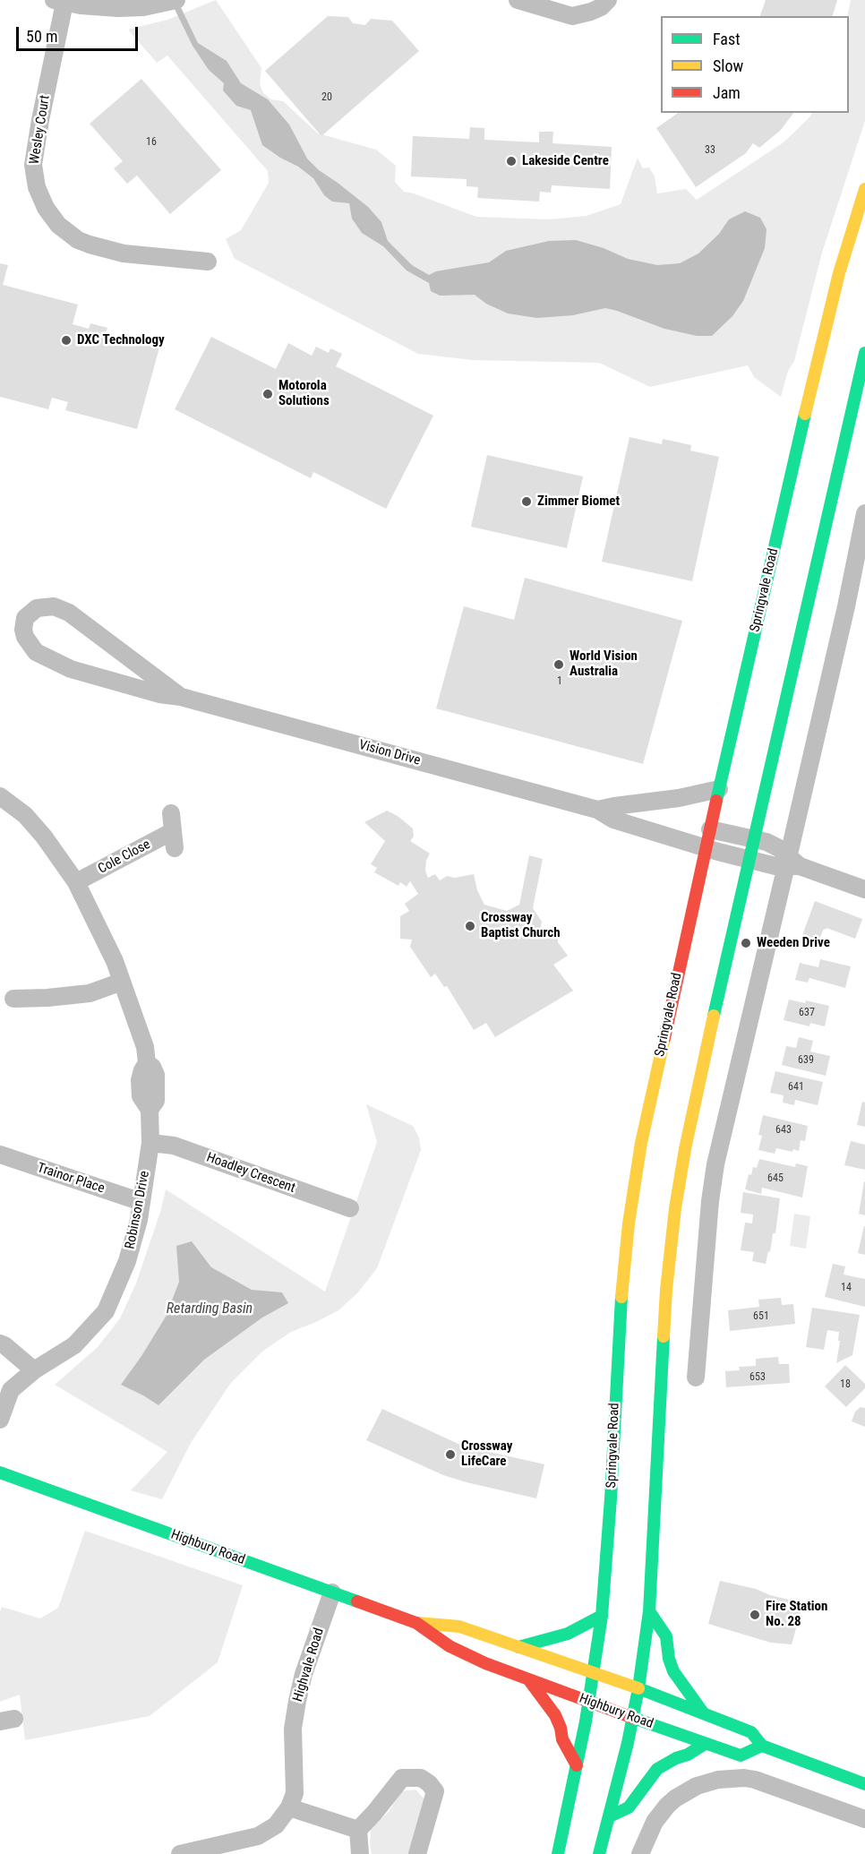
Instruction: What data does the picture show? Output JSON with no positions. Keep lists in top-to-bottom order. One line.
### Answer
{"streets":{"main road":["Springvale Road","Highbury Road"],"street":["Wesley Court","Vision Drive","Cole Close","Hoadley Crescent","Trainor Place","Robinson Drive","Highvale Road"]},"crossings":[["Springvale Road","Vision Drive"],["Springvale Road","Highbury Road"],["Cole Close","Robinson Drive"],["Hoadley Crescent","Robinson Drive"],["Trainor Place","Robinson Drive"],["Highbury Road","Highvale Road"]],"water":["Retarding Basin"],"places":["Lakeside Centre","DXC Technology","Motorola Solutions","Zimmer Biomet","World Vision Australia","Crossway Baptist Church","Weeden Drive","Crossway LifeCare","Fire Station No. 28"],"house_numbers":["20","16","33","1","637","639","641","643","645","14","651","653","18"],"legend":["Fast","Slow","Jam"],"scale_bar":"50 m"}
